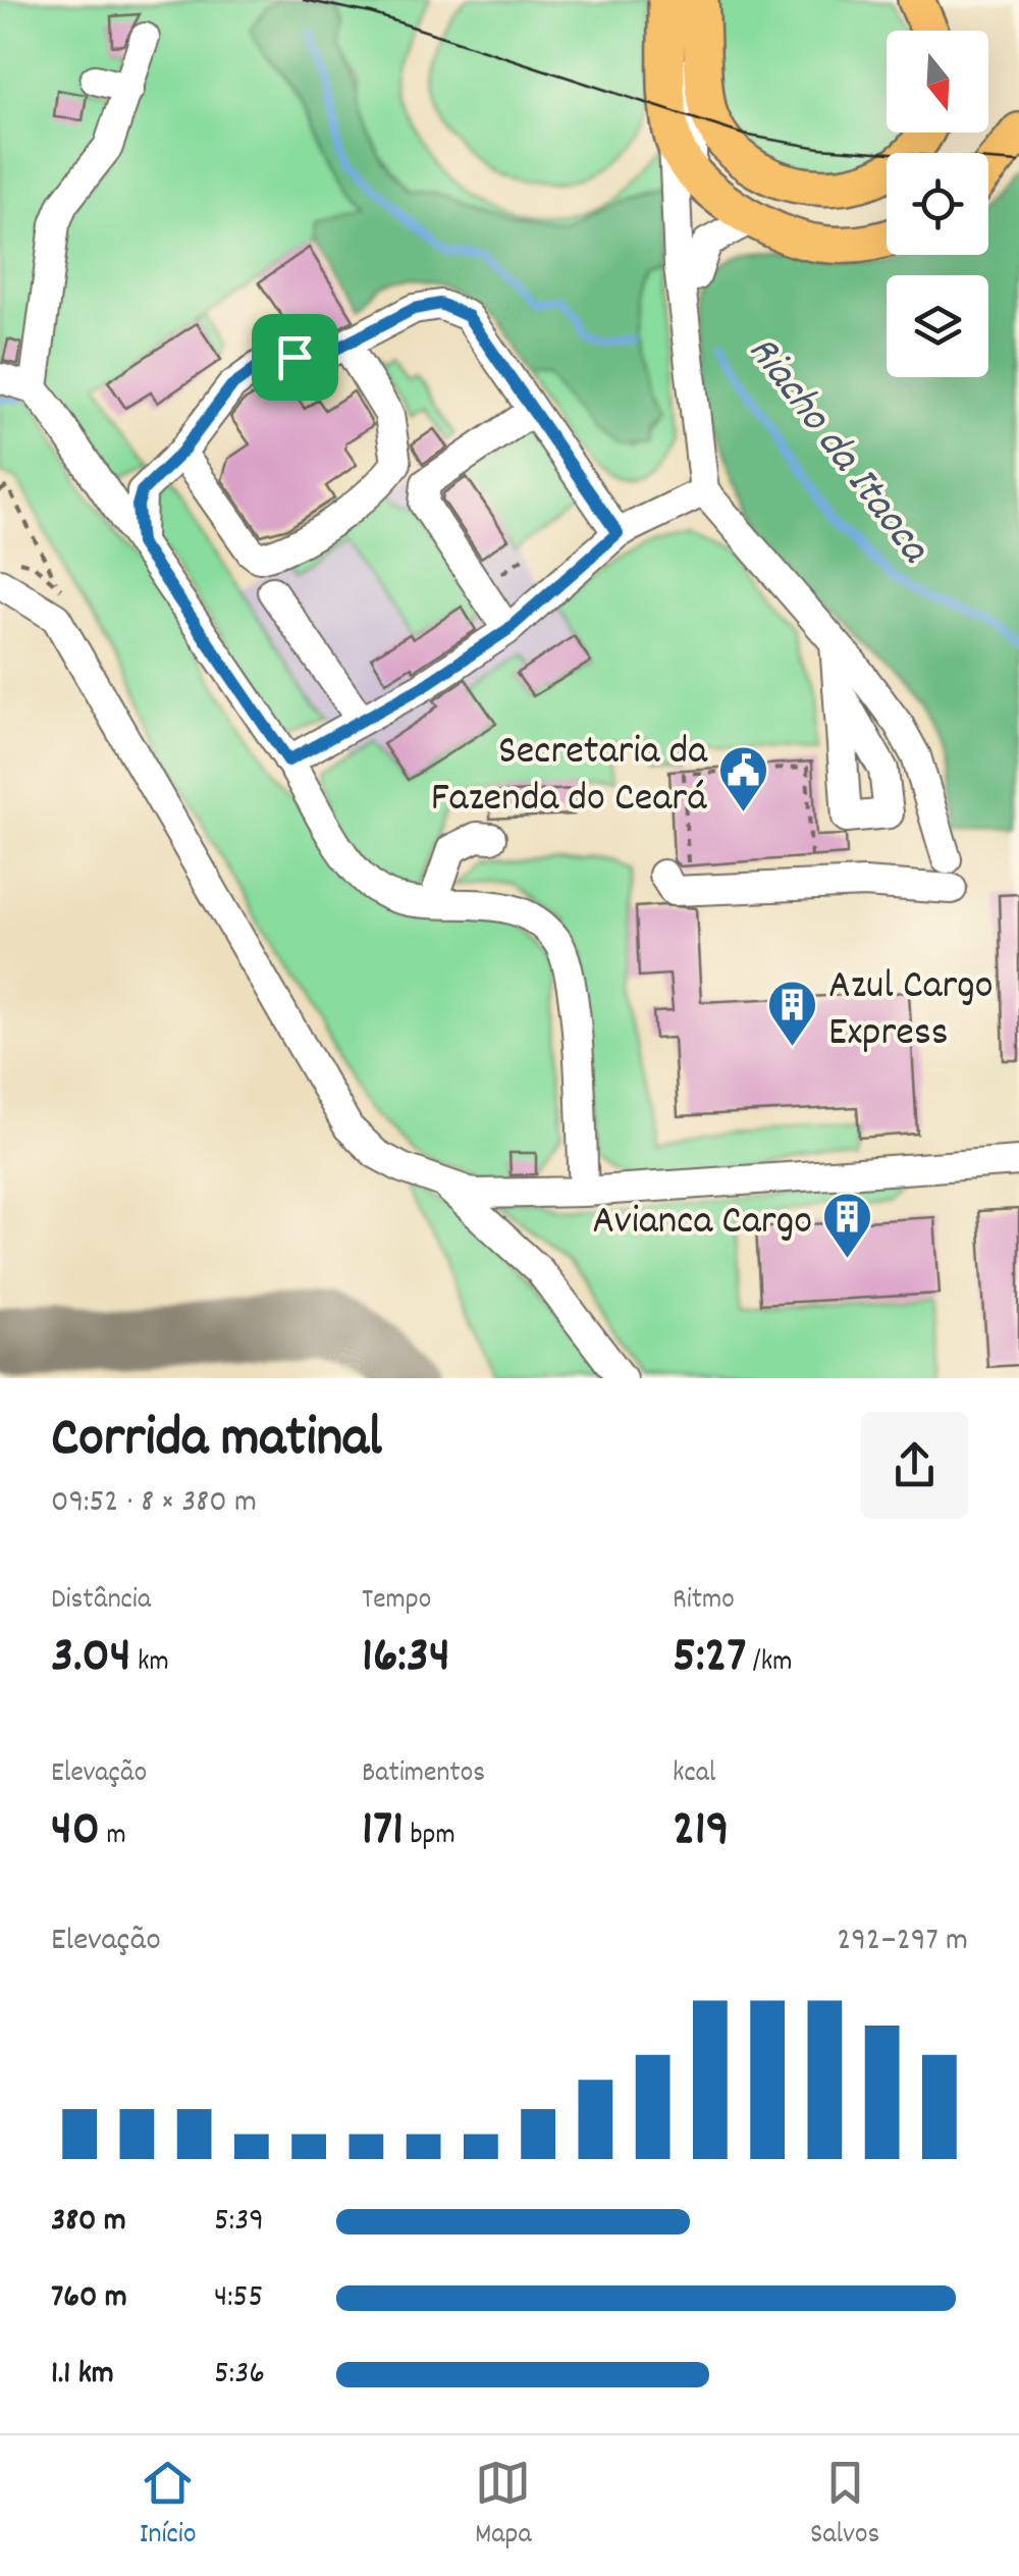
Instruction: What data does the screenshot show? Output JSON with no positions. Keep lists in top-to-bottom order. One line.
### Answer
{"water":["Riacho da Itaoca"],"places":{"public building":["Secretaria da Fazenda do Ceará"],"building":["Azul Cargo Express","Avianca Cargo"]},"north":"bottom","page":{"heading":["Corrida matinal","09:52 · 8 × 380 m"],"stats":[["Distância","3.04 km"],["Tempo","16:34"],["Ritmo","5:27 /km"],["Elevação","40 m"],["Batimentos","171 bpm"],["kcal","219"]],"chart":["Elevação","292–297 m"],"list":[{"name":"380 m","note":"5:39"},{"name":"760 m","note":"4:55"},{"name":"1.1 km","note":"5:36"}],"tabs":["Início","Mapa","Salvos"]}}
